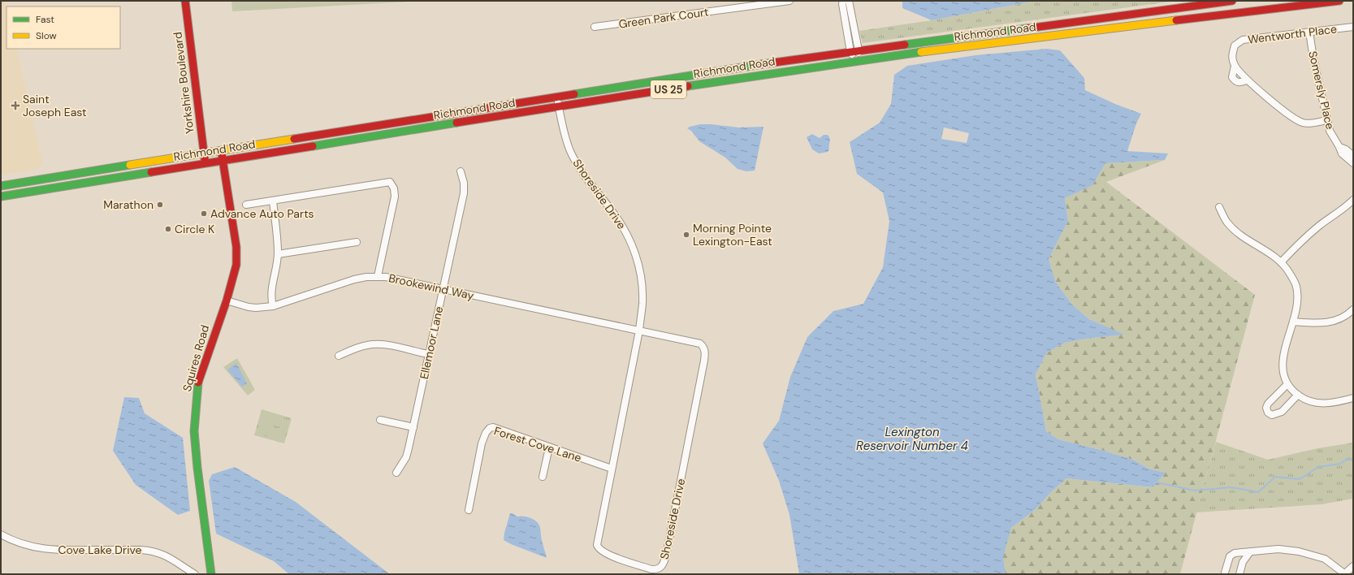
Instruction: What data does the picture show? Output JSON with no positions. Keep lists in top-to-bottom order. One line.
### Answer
{"streets":{"main road":["Richmond Road","Yorkshire Boulevard","US 25","Squires Road"],"street":["Green Park Court","Wentworth Place","Somersly Place","Shoreside Drive","Brookewind Way","Ellemoor Lane","Forest Cove Lane","Cove Lake Drive"]},"crossings":[["Richmond Road","Yorkshire Boulevard"],["Richmond Road","Shoreside Drive"],["Richmond Road","Squires Road"],["Wentworth Place","Somersly Place"],["Shoreside Drive","Brookewind Way"],["Shoreside Drive","Forest Cove Lane"],["Brookewind Way","Ellemoor Lane"],["Brookewind Way","Squires Road"]],"water":["Lexington Reservoir Number 4"],"places":{"health":["Saint Joseph East"],"other":["Marathon","Advance Auto Parts","Circle K","Morning Pointe Lexington-East"]},"legend":["Fast","Slow"]}
